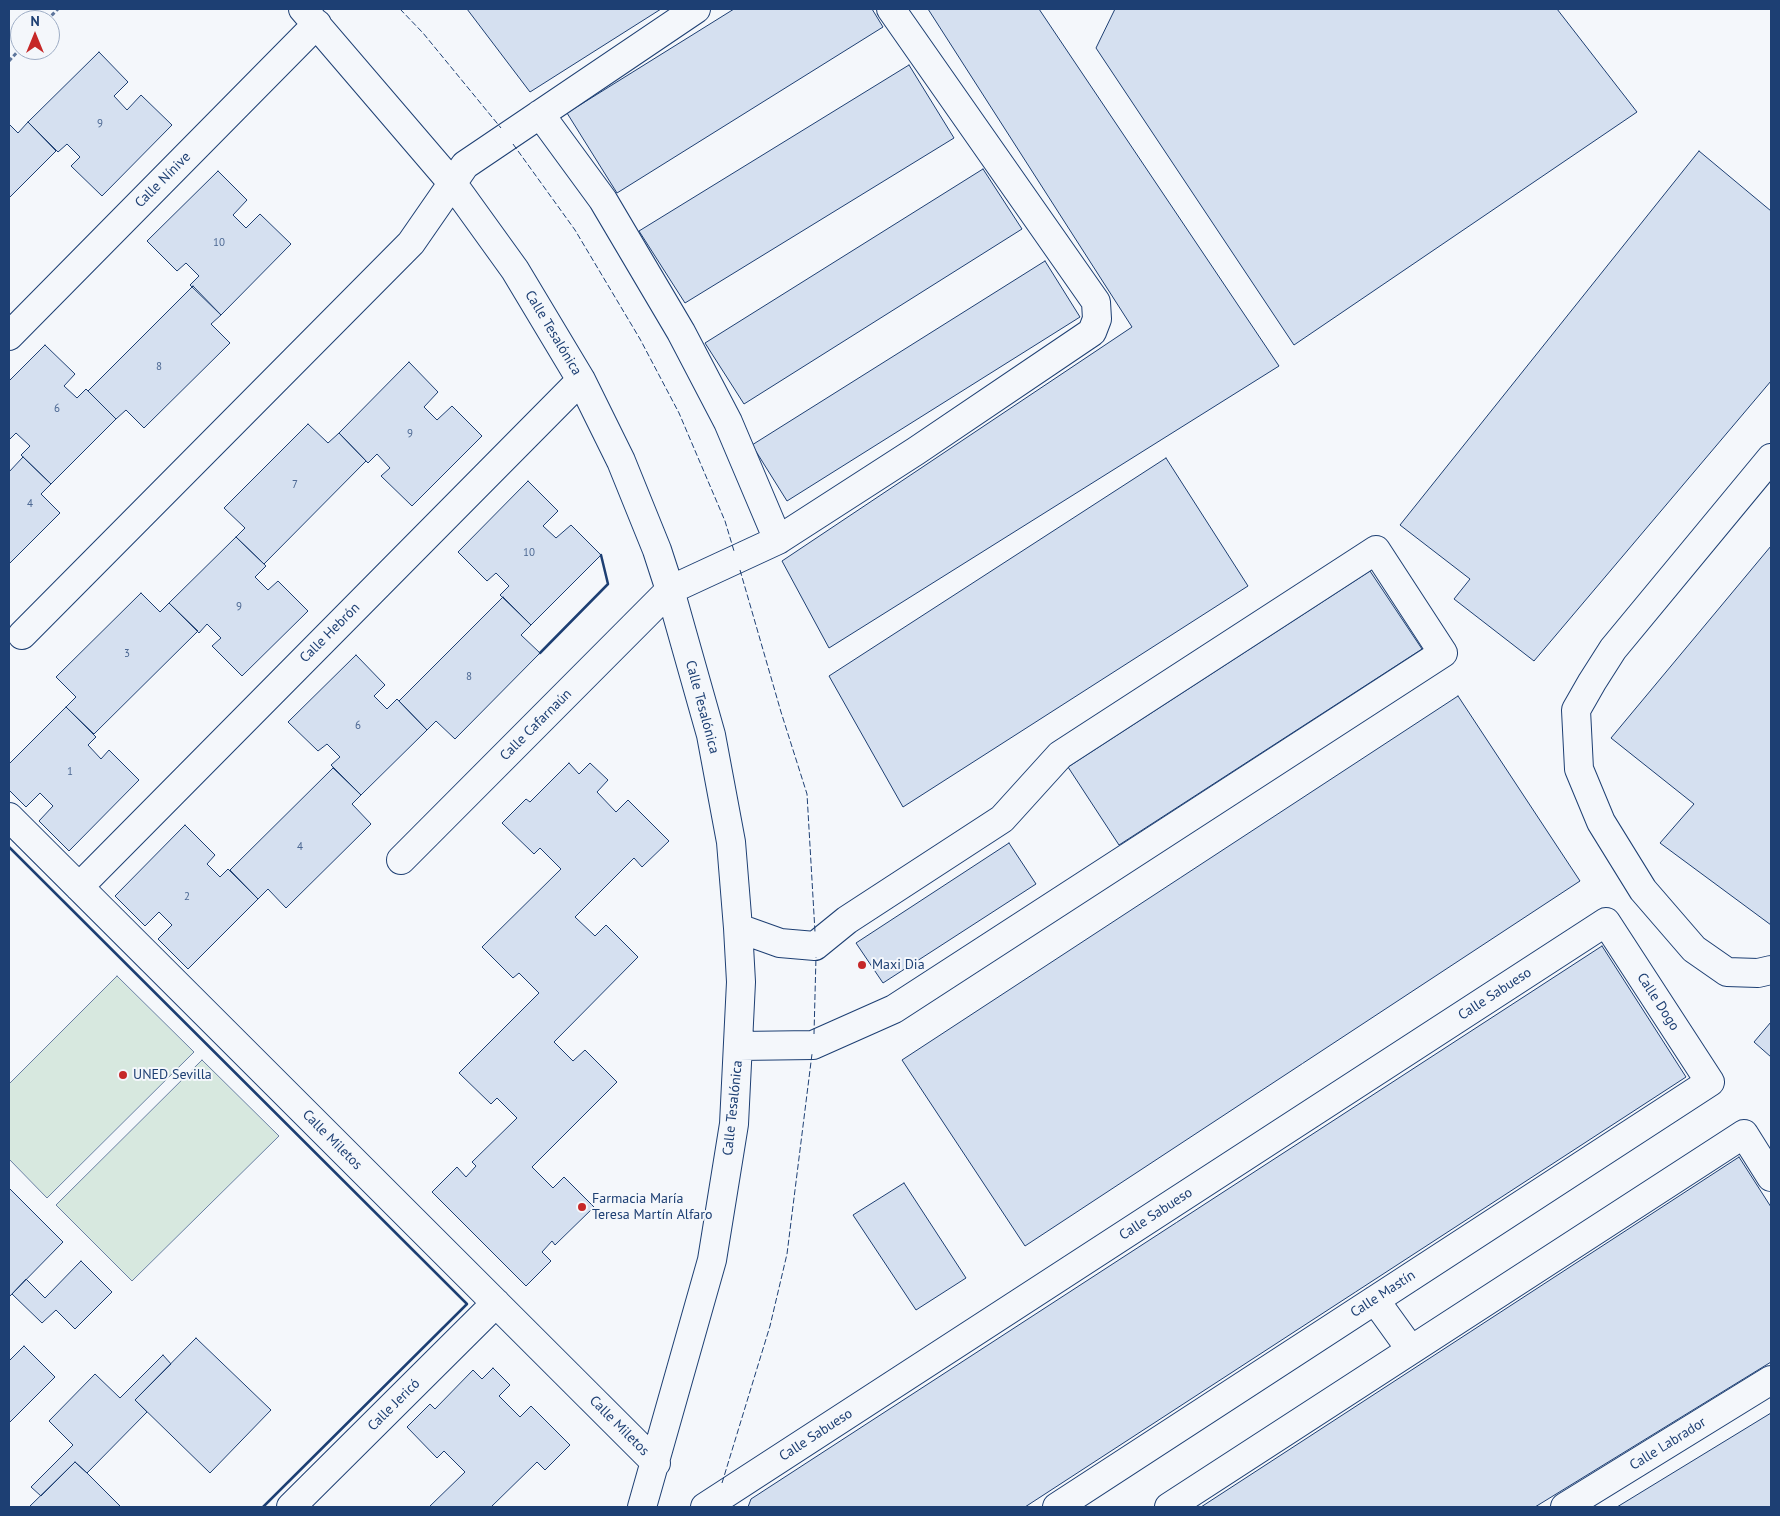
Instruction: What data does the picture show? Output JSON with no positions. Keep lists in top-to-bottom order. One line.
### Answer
{"streets":{"street":["Calle Nínive","Calle Tesalónica","Calle Hebrón","Calle Cafarnaún","Calle Sabueso","Calle Dogo","Calle Miletos","Calle Mastín","Calle Jericó","Calle Labrador"]},"crossings":[["Calle Nínive","Calle Tesalónica"],["Calle Tesalónica","Calle Hebrón"],["Calle Tesalónica","Calle Cafarnaún"],["Calle Tesalónica","Calle Miletos"],["Calle Hebrón","Calle Miletos"],["Calle Sabueso","Calle Dogo"],["Calle Dogo","Calle Mastín"],["Calle Miletos","Calle Jericó"]],"places":["Maxi Dia","UNED Sevilla","Farmacia María Teresa Martín Alfaro"],"house_numbers":["9","10","8","6","9","7","4","10","9","3","8","6","1","4","2"],"north":"top"}
